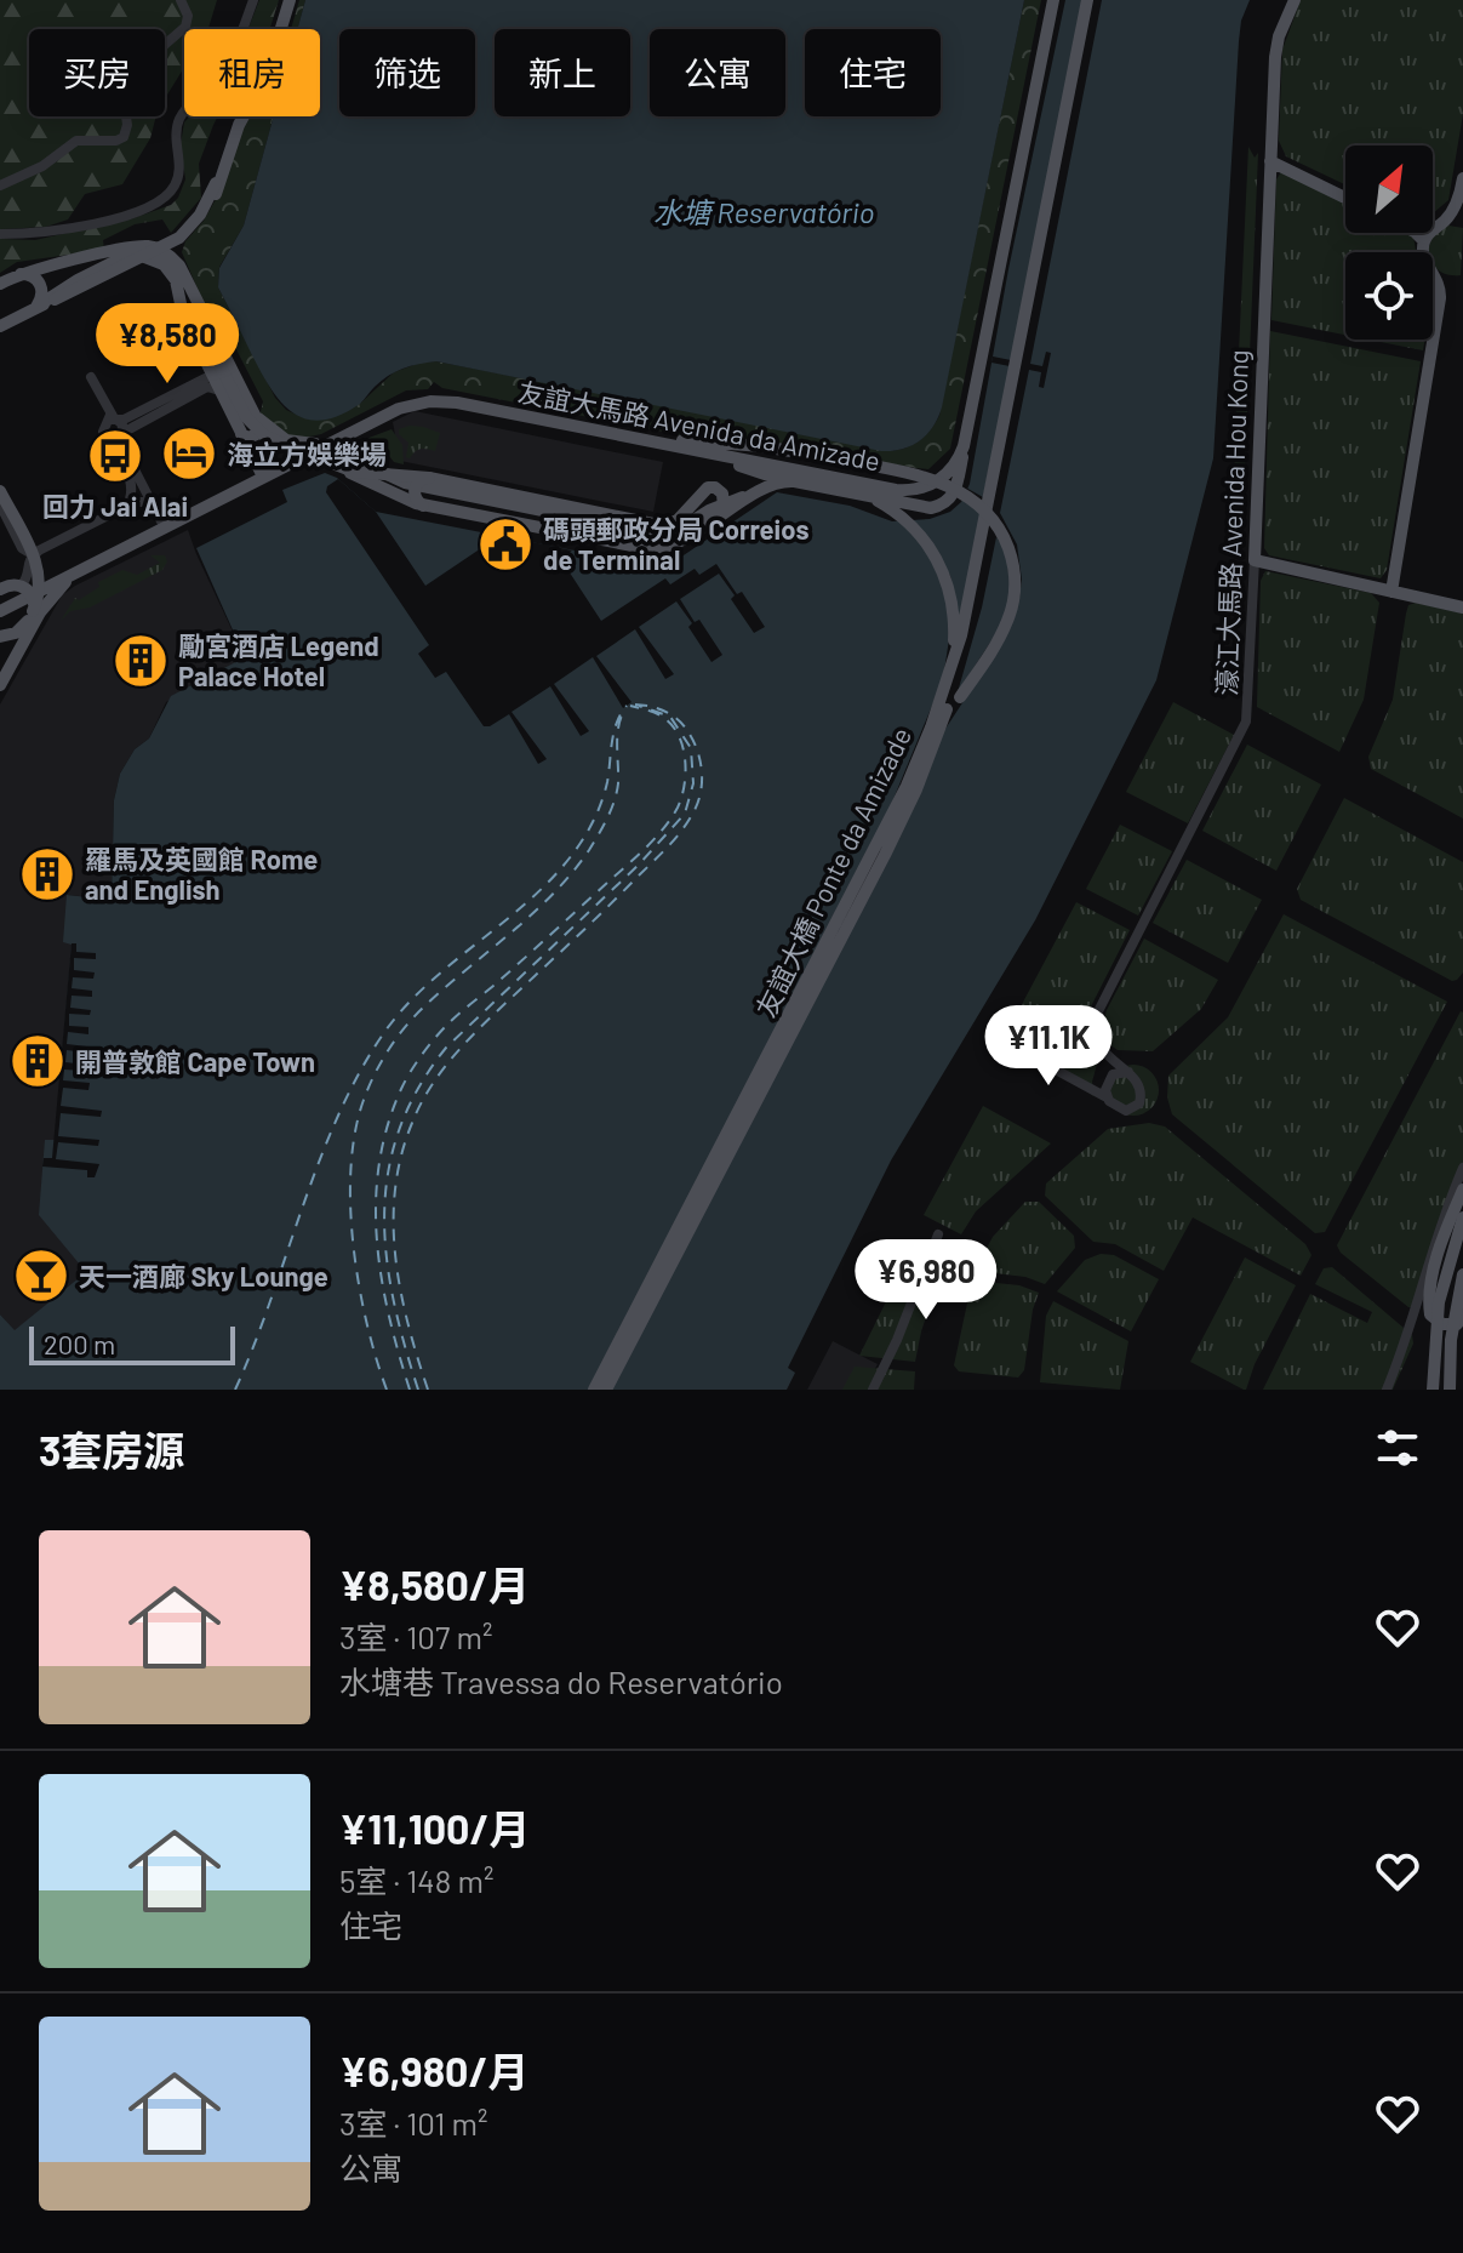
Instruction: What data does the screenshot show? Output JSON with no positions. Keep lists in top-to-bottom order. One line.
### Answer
{"streets":{"main road":["友誼大馬路 Avenida da Amizade","濠江大馬路 Avenida Hou Kong","友誼大橋 Ponte da Amizade"]},"water":["水塘 Reservatório"],"places":{"hotel":["海立方娛樂場"],"bus stop":["回力 Jai Alai"],"public building":["碼頭郵政分局 Correios de Terminal"],"building":["勵宮酒店 Legend Palace Hotel","羅馬及英國館 Rome and English","開普敦館 Cape Town"],"bar":["天一酒廊 Sky Lounge"]},"scale_bar":"200 m","north":"top right","page":{"chip":["买房","租房","筛选","新上","公寓","住宅"],"price":["¥8,580","¥11.1K","¥6,980"],"scale":"200 m","heading":"3套房源","list":[{"name":"¥8,580/月","note":"3室 · 107 m² · 水塘巷 Travessa do Reservatório"},{"name":"¥11,100/月","note":"5室 · 148 m² · 住宅"},{"name":"¥6,980/月","note":"3室 · 101 m² · 公寓"}]}}
